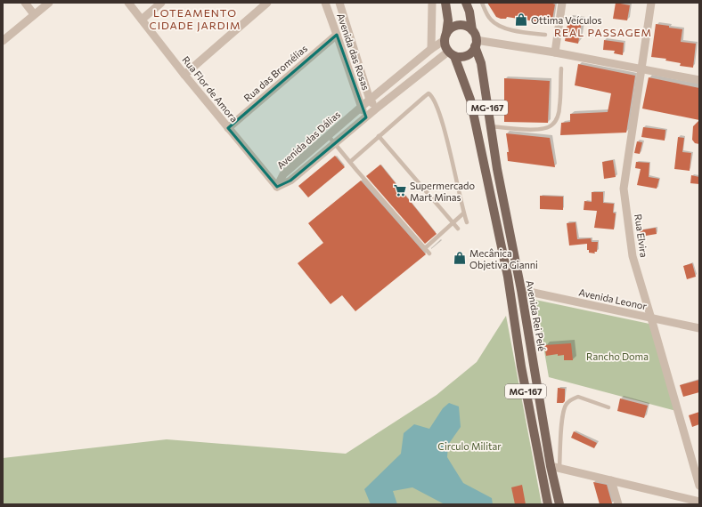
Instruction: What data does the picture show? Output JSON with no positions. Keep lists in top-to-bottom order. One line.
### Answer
{"streets":{"main road":["MG-167","Avenida Rei Pelé"],"street":["Avenida das Rosas","Rua das Bromélias","Rua Flor de Amora","Avenida das Dálias","Rua Elvira","Avenida Leonor"]},"crossings":[["Avenida das Rosas","Rua das Bromélias"],["Avenida das Rosas","Avenida das Dálias"],["Rua das Bromélias","Rua Flor de Amora"],["Rua Flor de Amora","Avenida das Dálias"],["MG-167","Avenida das Dálias"],["MG-167","Avenida Rei Pelé"],["Avenida das Dálias","Avenida Rei Pelé"],["Rua Elvira","Avenida Leonor"],["Avenida Leonor","Avenida Rei Pelé"]],"districts":["LOTEAMENTO CIDADE JARDIM","REAL PASSAGEM"],"parks":["Rancho Doma","Circulo Militar"],"places":{"shop":["Ottima Veículos","Mecânica Objetiva Gianni"],"supermarket":["Supermercado Mart Minas"]}}
